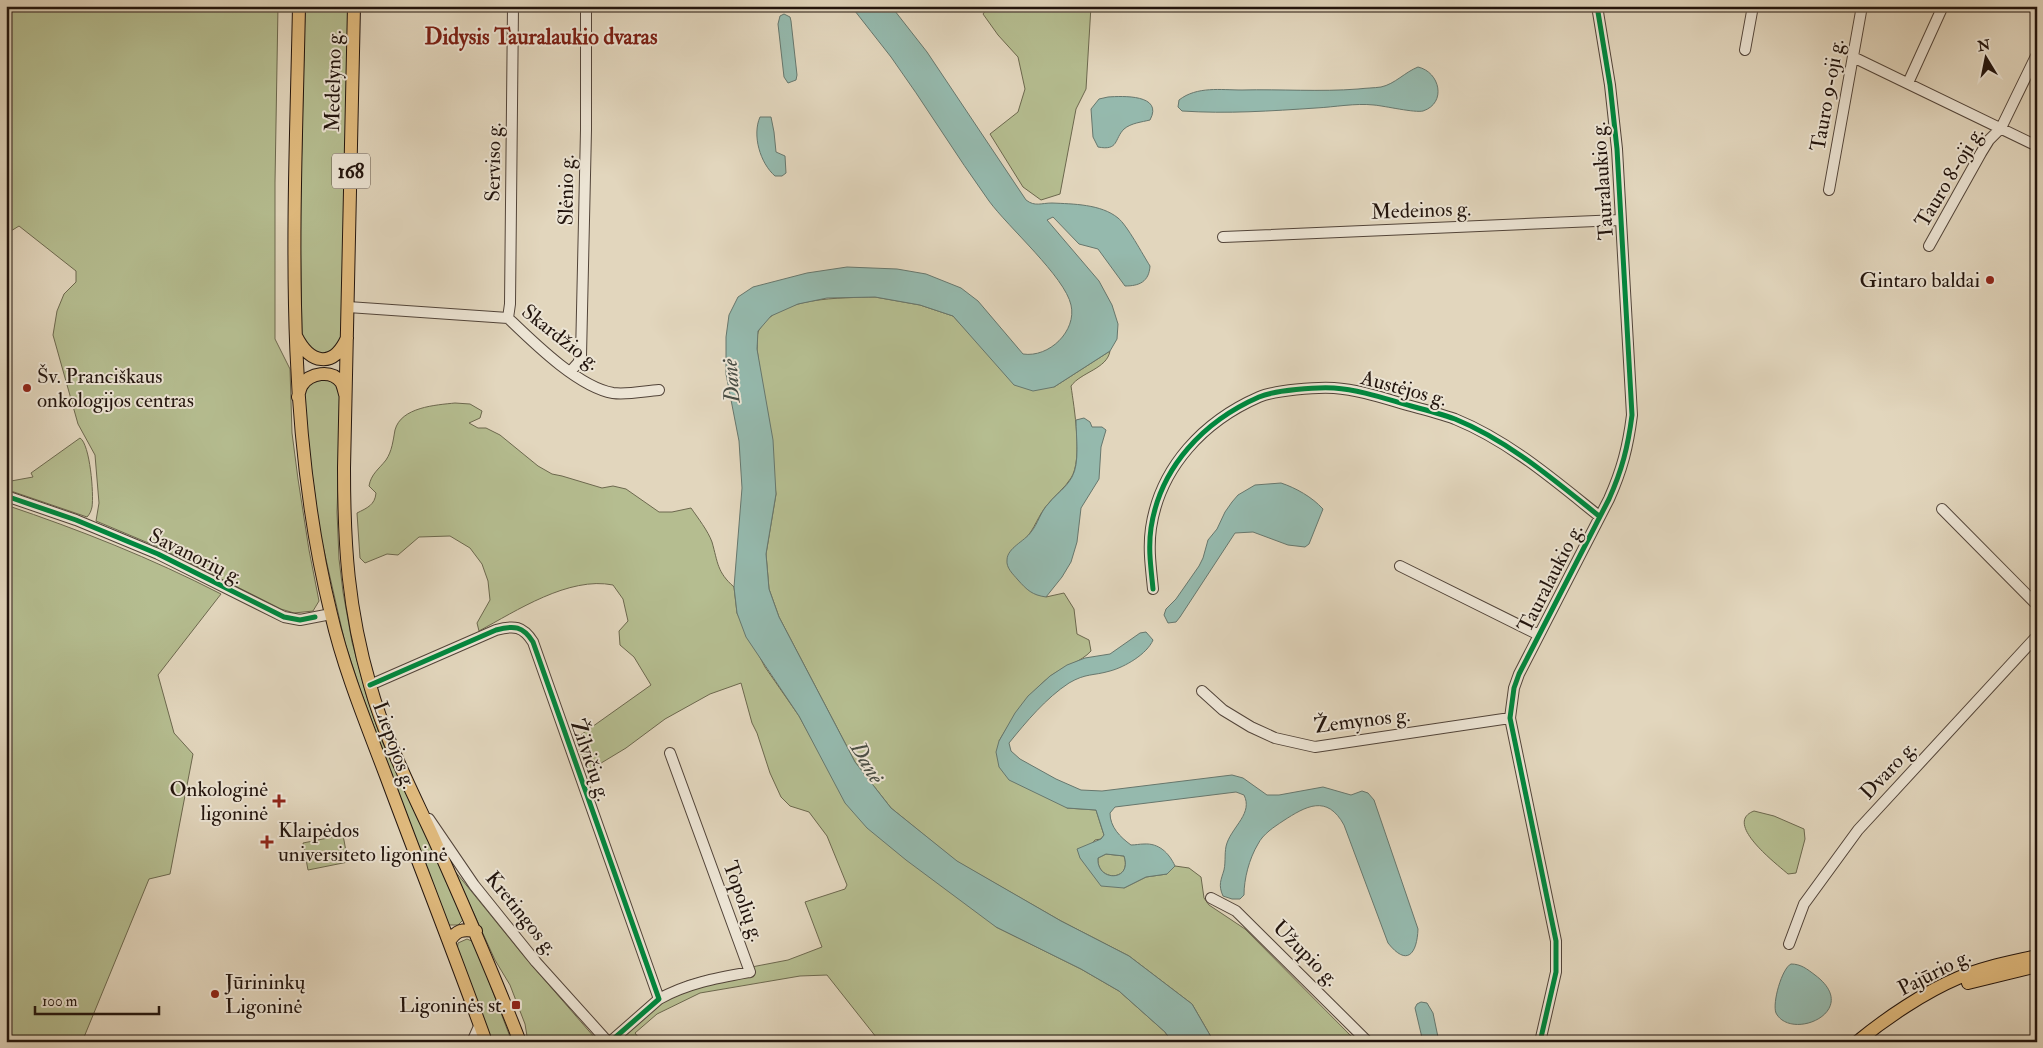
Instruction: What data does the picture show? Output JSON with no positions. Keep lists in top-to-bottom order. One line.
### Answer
{"streets":{"main road":["Medelyno g.","168","Liepojos g.","Pajūrio g."],"street":["Tauro 9-oji g.","Serviso g.","Tauro 8-oji g.","Tauralaukio g.","Slėnio g.","Medeinos g.","Skardžio g.","Austėjos g.","Savanorių g.","Žemynos g.","Žilvičių g.","Dvaro g.","Topolių g.","Kretingos g.","Užupio g."]},"crossings":[["Medelyno g.","Skardžio g."],["Medelyno g.","Liepojos g."],["Serviso g.","Skardžio g."],["Tauralaukio g.","Medeinos g."],["Tauralaukio g.","Austėjos g."],["Tauralaukio g.","Žemynos g."],["Slėnio g.","Skardžio g."],["Savanorių g.","Liepojos g."],["Liepojos g.","Žilvičių g."],["Liepojos g.","Kretingos g."],["Žilvičių g.","Topolių g."]],"districts":["Didysis Tauralaukio dvaras"],"water":["Danė"],"places":{"other":["Gintaro baldai","Šv. Pranciškaus onkologijos centras","Jūrininkų Ligoninė"],"health":["Onkologinė ligoninė","Klaipėdos universiteto ligoninė"],"transit":["Ligoninės st."]},"scale_bar":"100 m","north":"top"}
